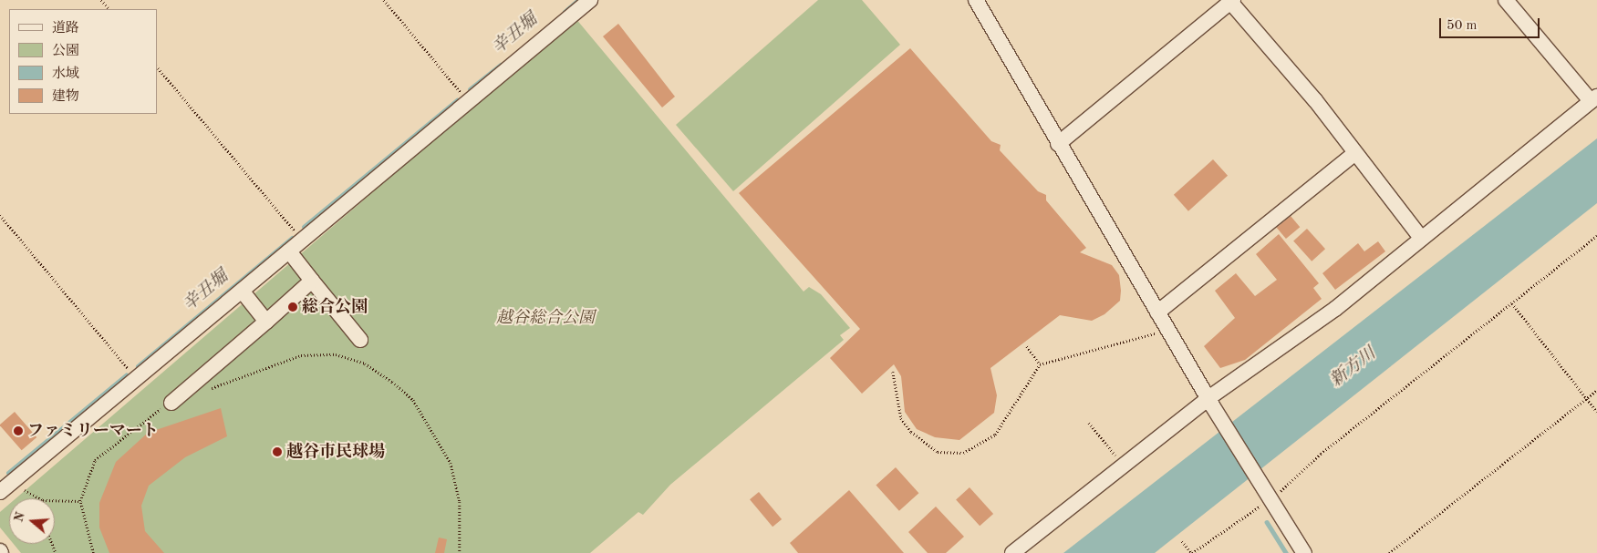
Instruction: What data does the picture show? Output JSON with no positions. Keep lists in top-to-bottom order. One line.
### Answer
{"water":["辛丑堀","新方川"],"parks":["越谷総合公園"],"places":["総合公園","ファミリーマート","越谷市民球場"],"legend":["道路","公園","水域","建物"],"scale_bar":"50 m","north":"left"}
